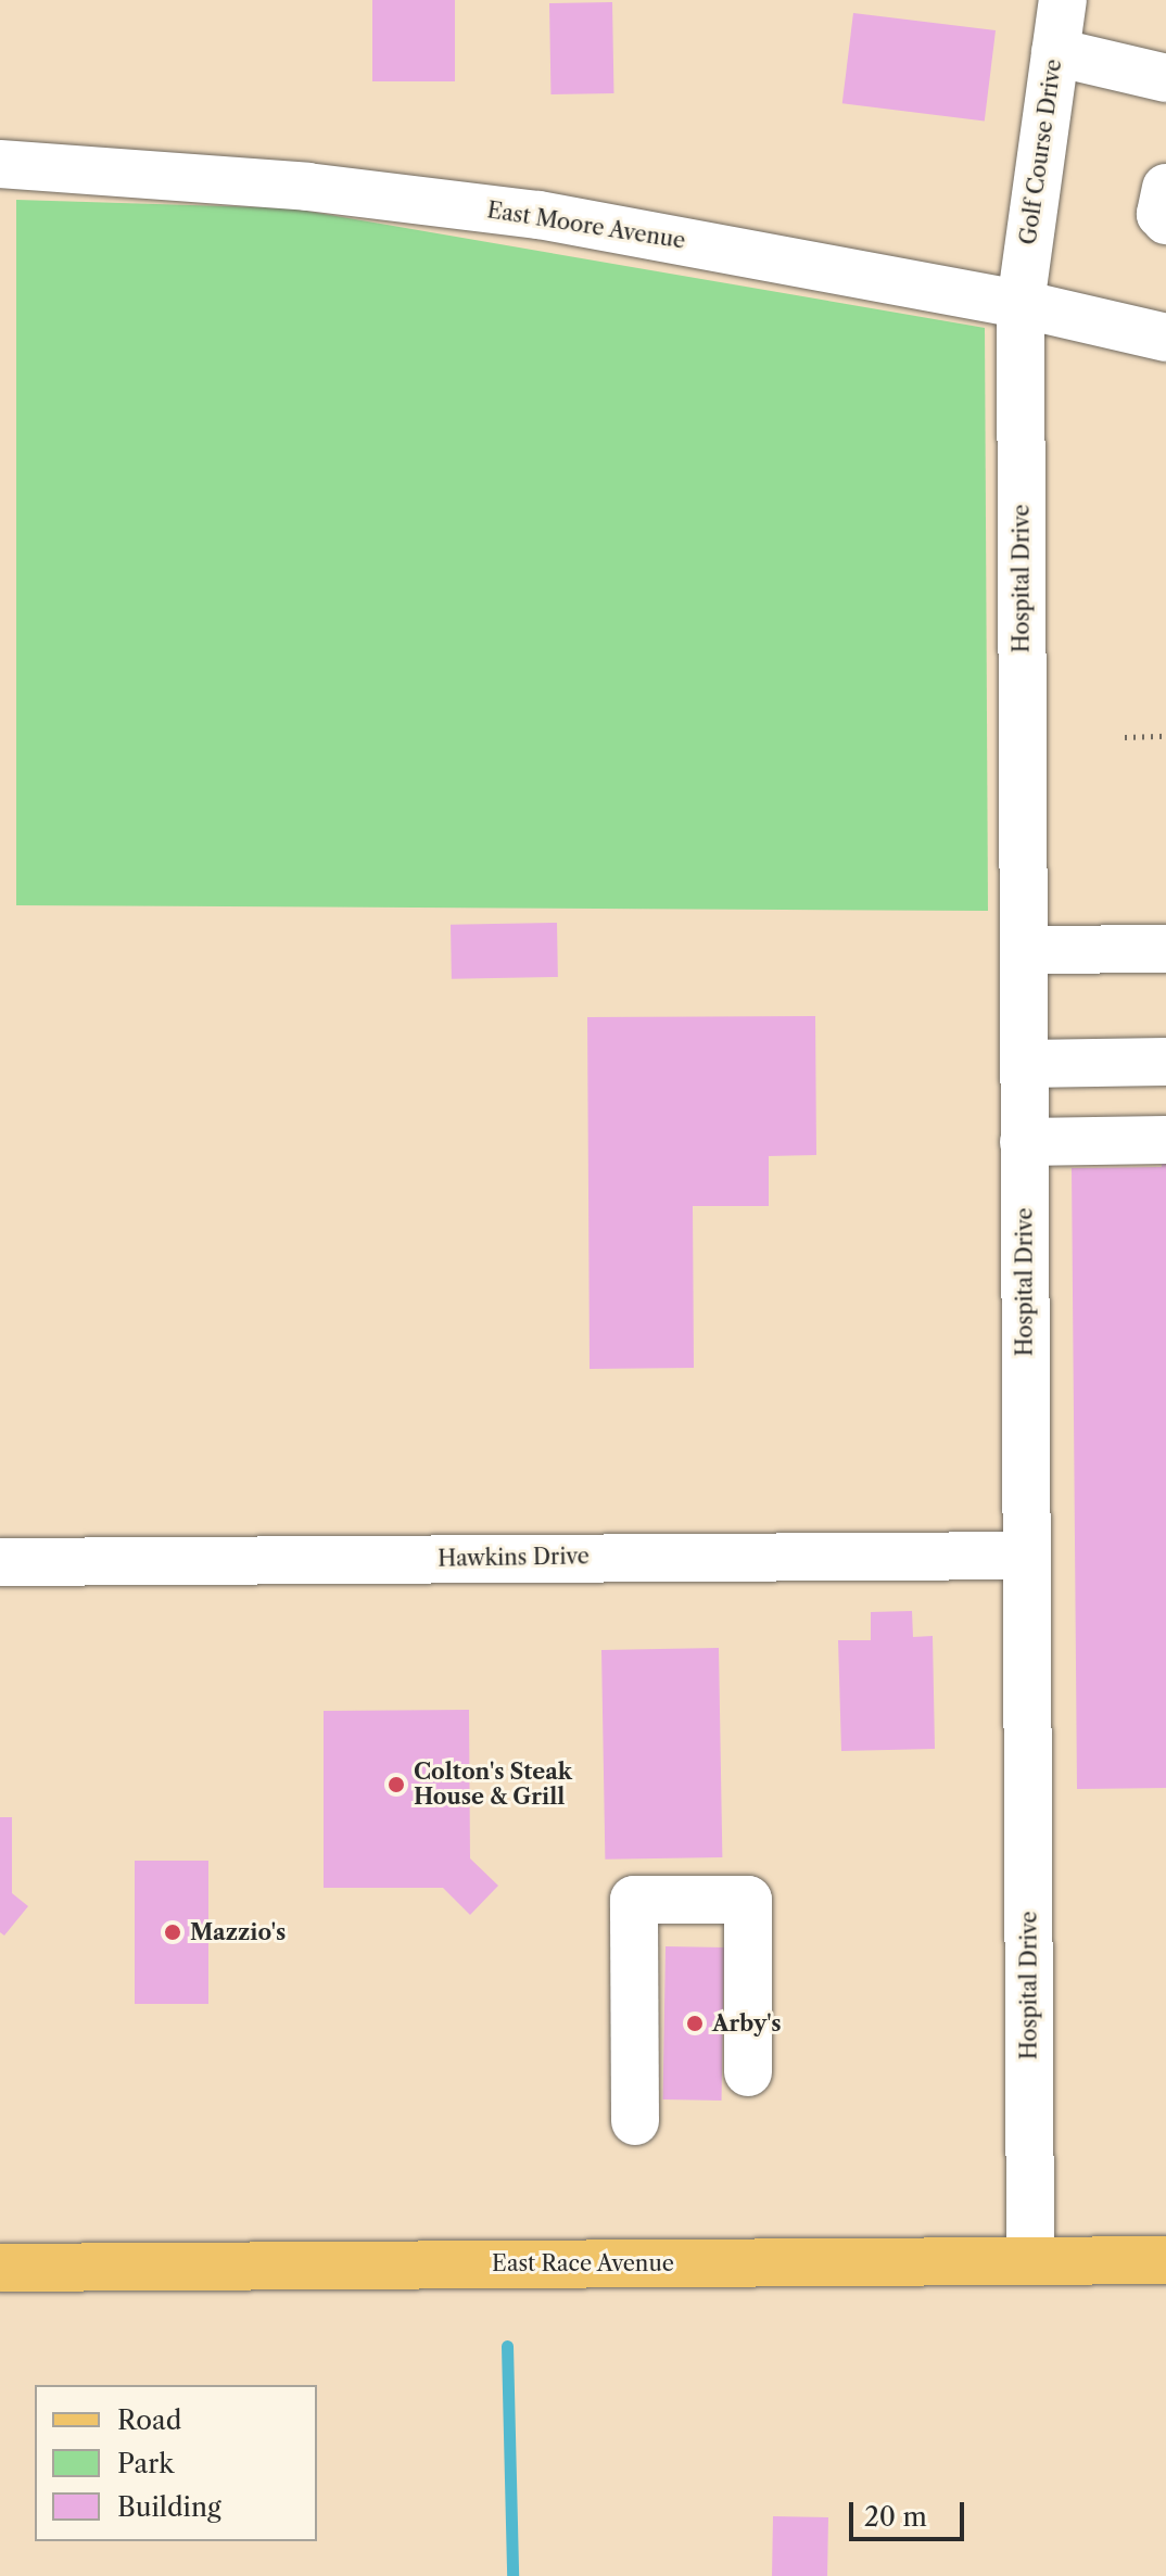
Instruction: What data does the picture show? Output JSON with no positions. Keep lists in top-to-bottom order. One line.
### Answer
{"streets":{"main road":["East Race Avenue"],"street":["Golf Course Drive","East Moore Avenue","Hospital Drive","Hawkins Drive"]},"crossings":[["Golf Course Drive","East Moore Avenue"],["Golf Course Drive","Hospital Drive"],["East Moore Avenue","Hospital Drive"],["Hospital Drive","Hawkins Drive"],["Hospital Drive","East Race Avenue"]],"places":["Colton's Steak House & Grill","Mazzio's","Arby's"],"legend":["Road","Park","Building"],"scale_bar":"20 m"}
